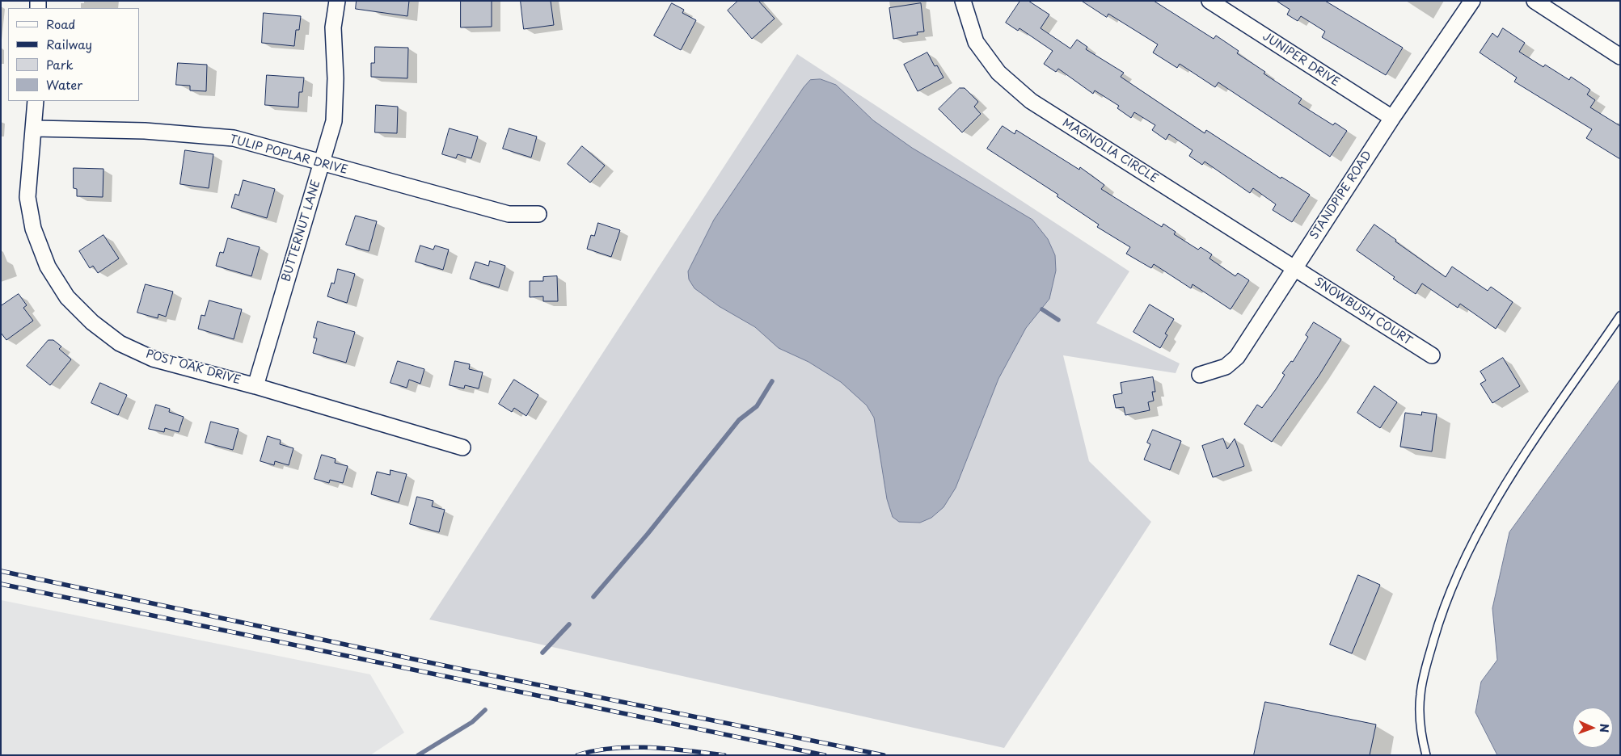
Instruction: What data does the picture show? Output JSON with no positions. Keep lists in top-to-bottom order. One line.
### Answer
{"streets":{"street":["JUNIPER DRIVE","MAGNOLIA CIRCLE","TULIP POPLAR DRIVE","STANDPIPE ROAD","BUTTERNUT LANE","SNOWBUSH COURT","POST OAK DRIVE"]},"crossings":[["JUNIPER DRIVE","STANDPIPE ROAD"],["MAGNOLIA CIRCLE","STANDPIPE ROAD"],["MAGNOLIA CIRCLE","SNOWBUSH COURT"],["TULIP POPLAR DRIVE","BUTTERNUT LANE"],["TULIP POPLAR DRIVE","POST OAK DRIVE"],["STANDPIPE ROAD","SNOWBUSH COURT"],["BUTTERNUT LANE","POST OAK DRIVE"]],"legend":["Road","Railway","Park","Water"],"north":"right"}
